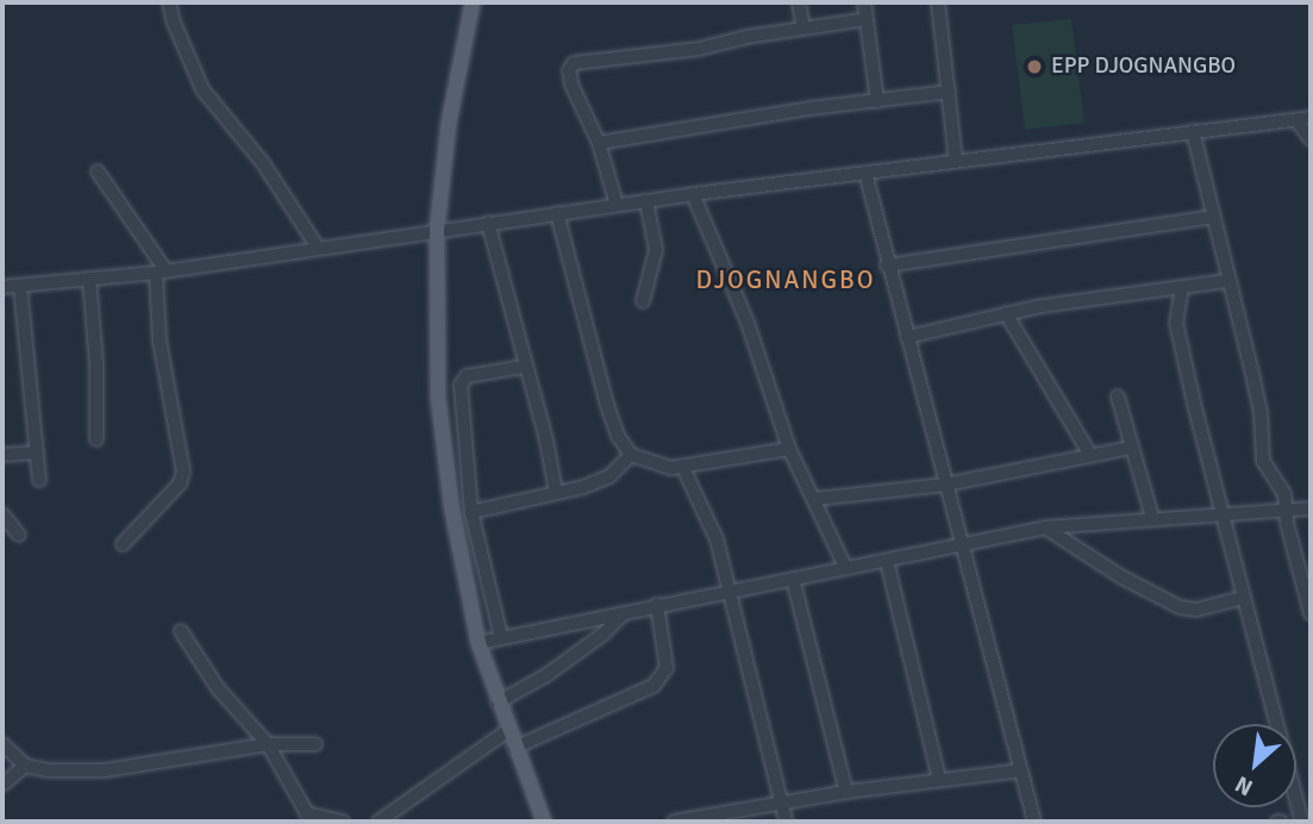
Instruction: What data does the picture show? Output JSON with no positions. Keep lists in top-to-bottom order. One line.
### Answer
{"districts":["DJOGNANGBO"],"places":["EPP DJOGNANGBO"],"north":"bottom left"}
